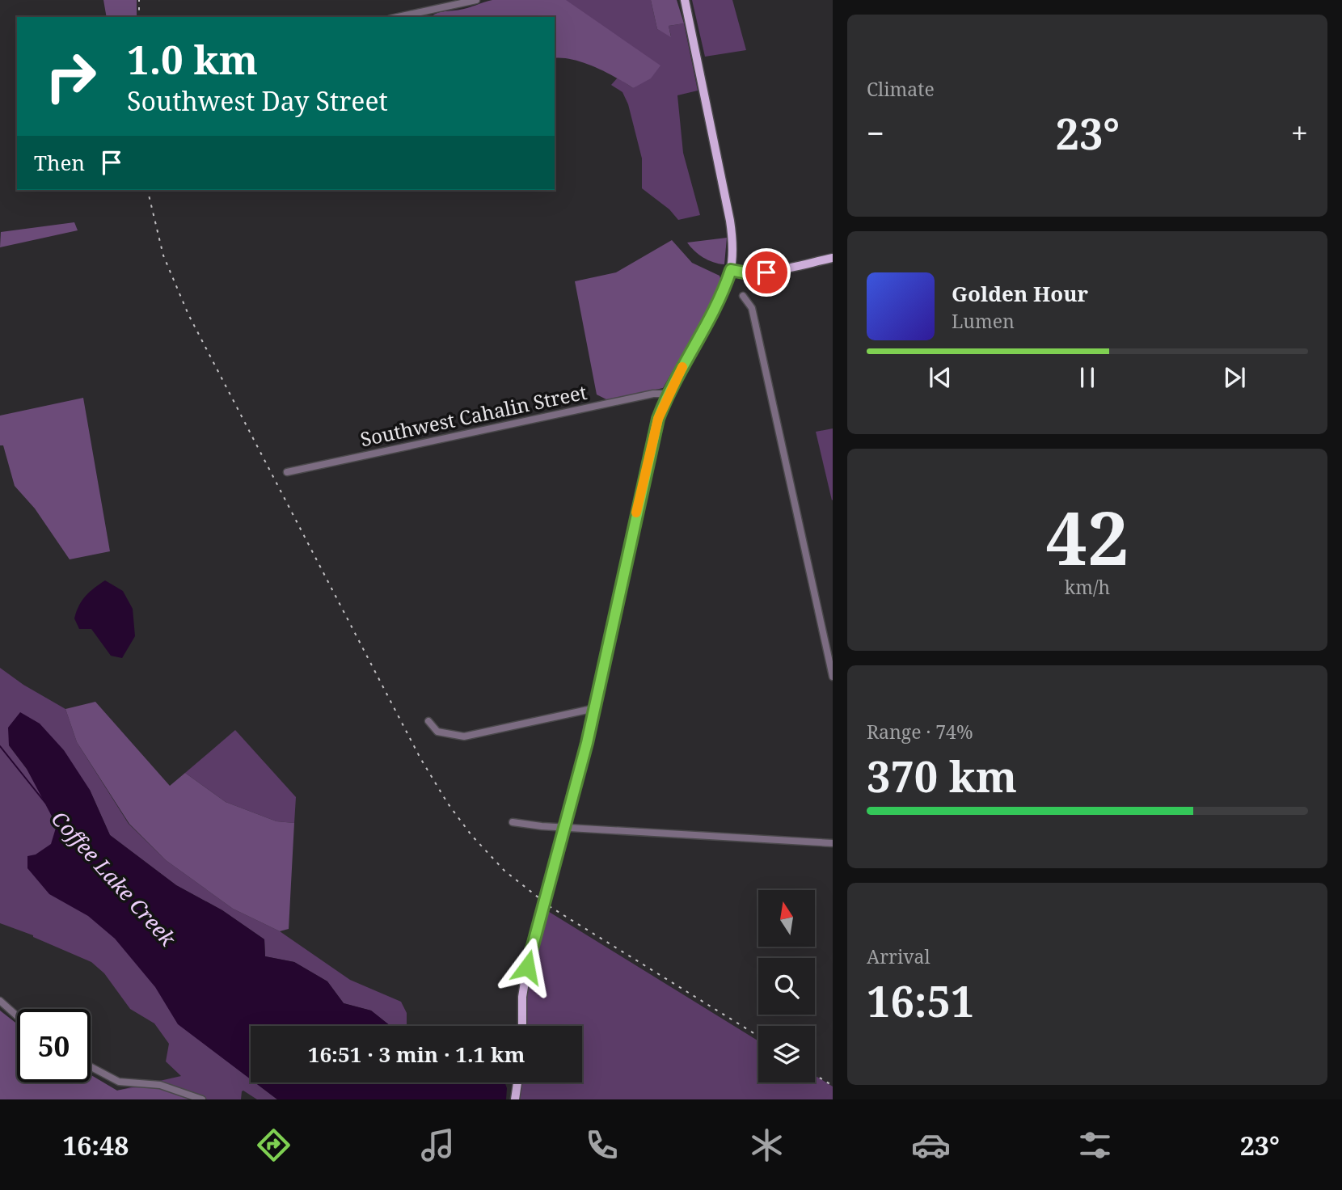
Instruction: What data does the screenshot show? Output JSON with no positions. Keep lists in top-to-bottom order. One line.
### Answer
{"streets":{"street":["Southwest Cahalin Street"]},"water":["Coffee Lake Creek"],"north":"top","page":{"tile":["Climate",["42","km/h"],["Range · 74%","370 km"],["Arrival","16:51"]],"turn":["1.0 km","Southwest Day Street"],"heat":["−","23°","+"],"then":"Then","song":["Golden Hour","Lumen"],"limit":"50","trip":"16:51 · 3 min · 1.1 km","tabs":["16:48","23°"]}}
